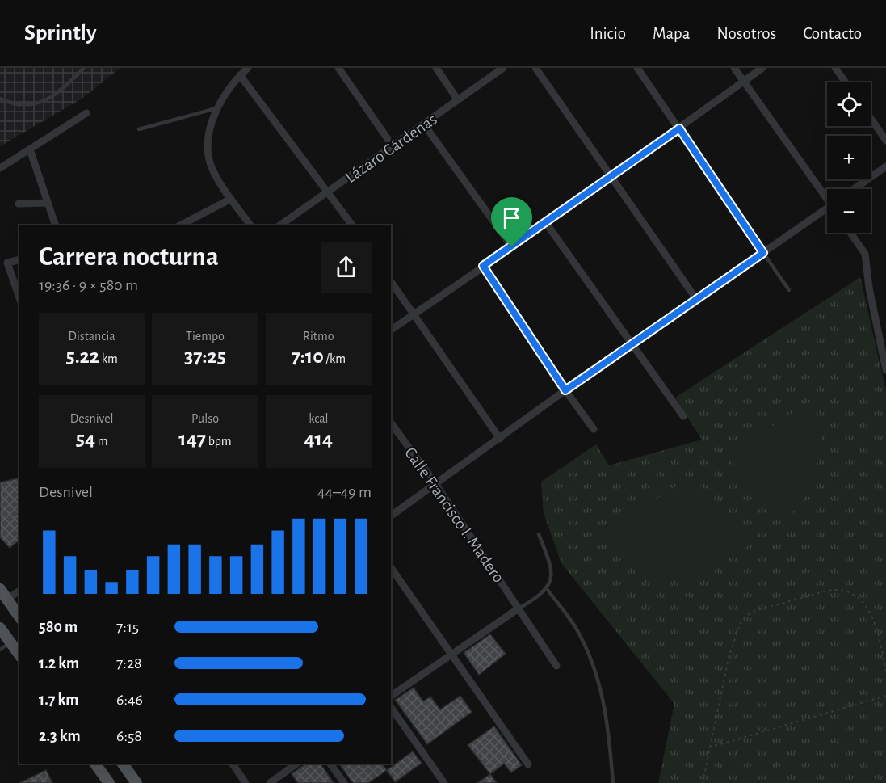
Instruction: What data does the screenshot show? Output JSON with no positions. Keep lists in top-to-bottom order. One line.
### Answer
{"streets":{"street":["Lázaro Cárdenas","Calle Francisco I. Madero"]},"page":{"header":"Sprintly","nav":["Inicio","Mapa","Nosotros","Contacto"],"map_buttons":["+","−"],"heading":["Carrera nocturna","19:36 · 9 × 580 m"],"stats":[["Distancia","5.22 km"],["Tiempo","37:25"],["Ritmo","7:10 /km"],["Desnivel","54 m"],["Pulso","147 bpm"],["kcal","414"]],"chart":["Desnivel","44–49 m"],"list":[{"name":"580 m","note":"7:15"},{"name":"1.2 km","note":"7:28"},{"name":"1.7 km","note":"6:46"},{"name":"2.3 km","note":"6:58"}]}}
